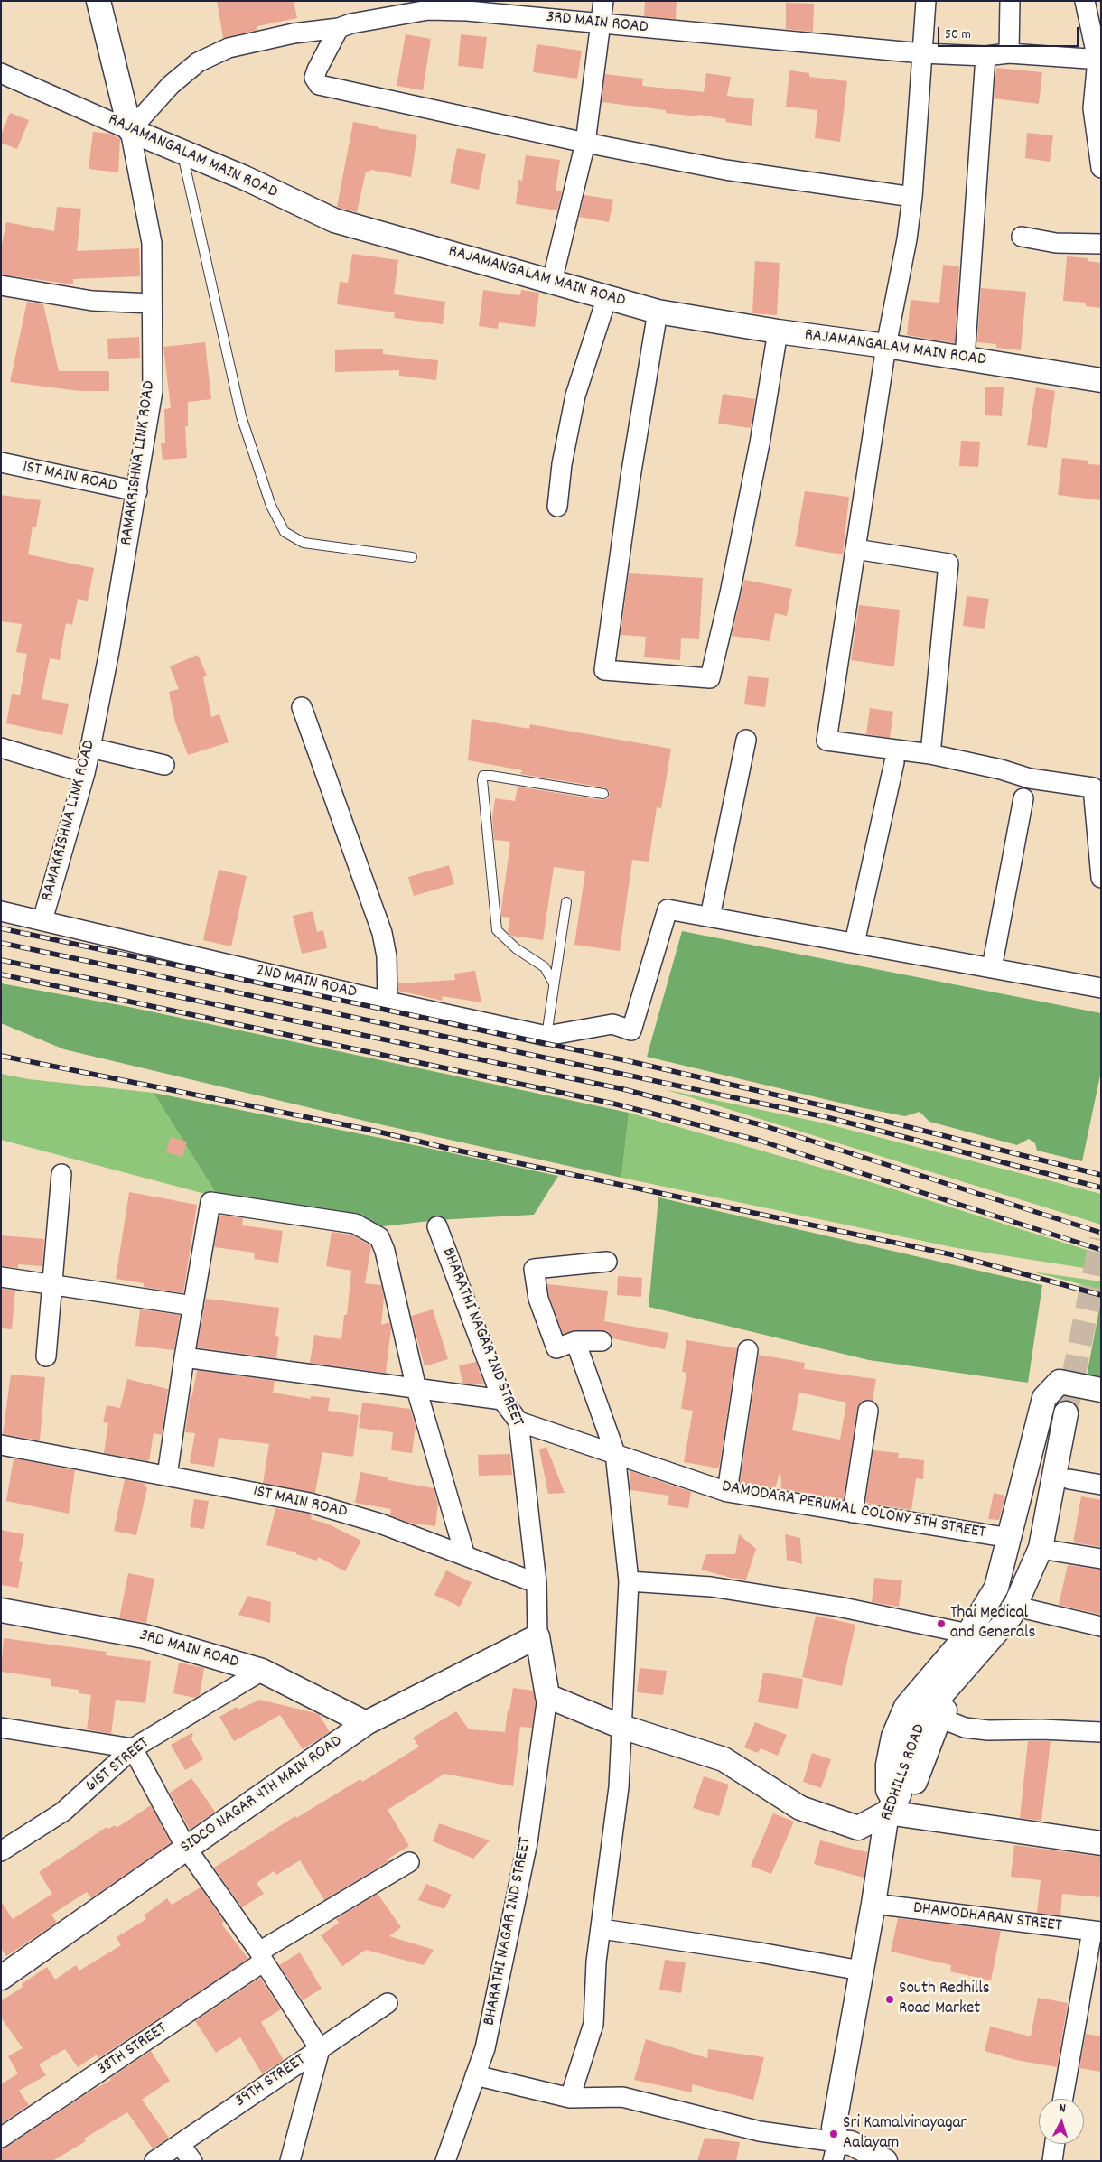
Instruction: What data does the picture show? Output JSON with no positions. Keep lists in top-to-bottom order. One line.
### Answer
{"streets":{"street":["3RD MAIN ROAD","RAJAMANGALAM MAIN ROAD","RAMAKRISHNA LINK ROAD","1ST MAIN ROAD","2ND MAIN ROAD","BHARATHI NAGAR 2ND STREET","DAMODARA PERUMAL COLONY 5TH STREET","61ST STREET","REDHILLS ROAD","SIDCO NAGAR 4TH MAIN ROAD","DHAMODHARAN STREET","38TH STREET","39TH STREET"]},"crossings":[["3RD MAIN ROAD","RAJAMANGALAM MAIN ROAD"],["3RD MAIN ROAD","RAMAKRISHNA LINK ROAD"],["3RD MAIN ROAD","61ST STREET"],["3RD MAIN ROAD","SIDCO NAGAR 4TH MAIN ROAD"],["RAJAMANGALAM MAIN ROAD","RAMAKRISHNA LINK ROAD"],["RAMAKRISHNA LINK ROAD","1ST MAIN ROAD"],["RAMAKRISHNA LINK ROAD","2ND MAIN ROAD"],["1ST MAIN ROAD","BHARATHI NAGAR 2ND STREET"],["BHARATHI NAGAR 2ND STREET","DAMODARA PERUMAL COLONY 5TH STREET"],["REDHILLS ROAD","DHAMODHARAN STREET"]],"places":["Thai Medical and Generals","South Redhills Road Market","Sri Kamalvinayagar Aalayam"],"scale_bar":"50 m","north":"top"}
